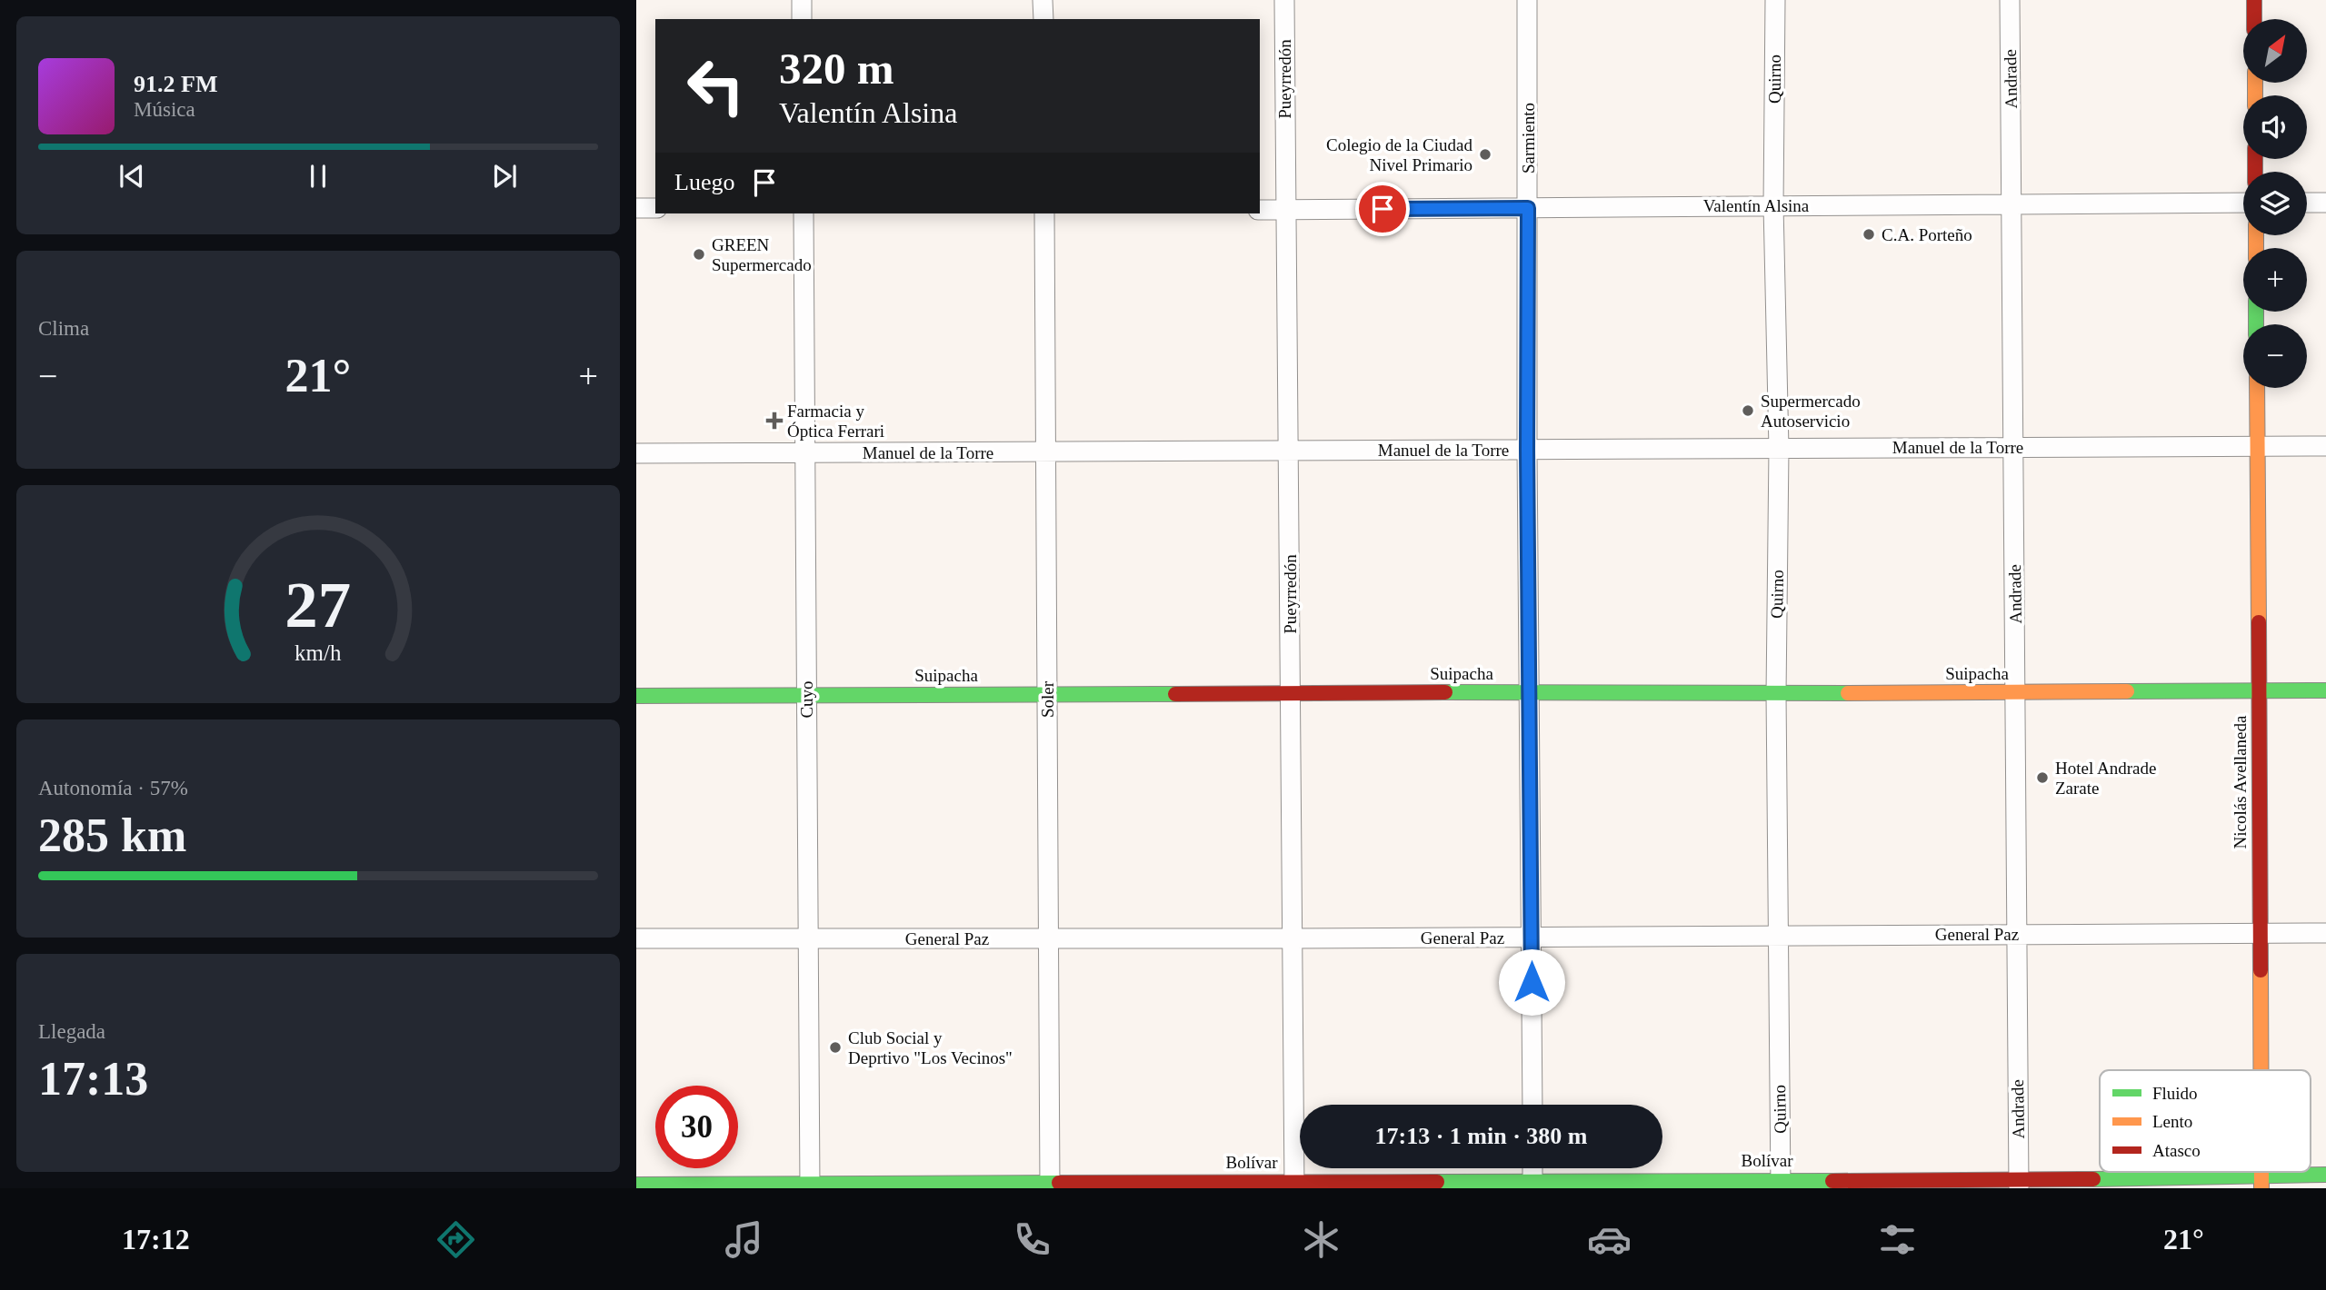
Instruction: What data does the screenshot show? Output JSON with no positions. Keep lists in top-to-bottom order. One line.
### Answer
{"streets":{"street":["Pueyrredón","Quirno","Andrade","Sarmiento","Valentín Alsina","Manuel de la Torre","Suipacha","Cuyo","Soler","Nicolás Avellaneda","General Paz","Bolívar"]},"crossings":[["Pueyrredón","Valentín Alsina"],["Pueyrredón","Manuel de la Torre"],["Pueyrredón","Suipacha"],["Pueyrredón","General Paz"],["Pueyrredón","Bolívar"],["Quirno","Valentín Alsina"],["Quirno","Manuel de la Torre"],["Quirno","Suipacha"],["Quirno","General Paz"],["Quirno","Bolívar"],["Andrade","Valentín Alsina"],["Andrade","Manuel de la Torre"],["Andrade","Suipacha"],["Andrade","General Paz"],["Andrade","Bolívar"],["Sarmiento","Valentín Alsina"],["Sarmiento","Manuel de la Torre"],["Sarmiento","Suipacha"],["Sarmiento","General Paz"],["Manuel de la Torre","Cuyo"],["Manuel de la Torre","Soler"],["Manuel de la Torre","Nicolás Avellaneda"],["Suipacha","Cuyo"],["Suipacha","Soler"],["Suipacha","Nicolás Avellaneda"],["Cuyo","General Paz"],["Cuyo","Bolívar"],["Soler","General Paz"],["Soler","Bolívar"],["Nicolás Avellaneda","General Paz"]],"places":{"other":["Colegio de la Ciudad Nivel Primario","C.A. Porteño","GREEN Supermercado","Supermercado Autoservicio","Hotel Andrade Zarate","Club Social y Deprtivo \"Los Vecinos\""],"health":["Farmacia y Óptica Ferrari"]},"legend":["Fluido","Lento","Atasco"],"north":"top right","page":{"map_buttons":["+","−"],"turn":["320 m","Valentín Alsina"],"song":["91.2 FM","Música"],"then":"Luego","tile":["Clima",["Autonomía · 57%","285 km"],["Llegada","17:13"]],"heat":["−","21°","+"],"limit":"30","trip":"17:13 · 1 min · 380 m","tabs":["17:12","21°"],"gauge":["27","km/h"]}}
